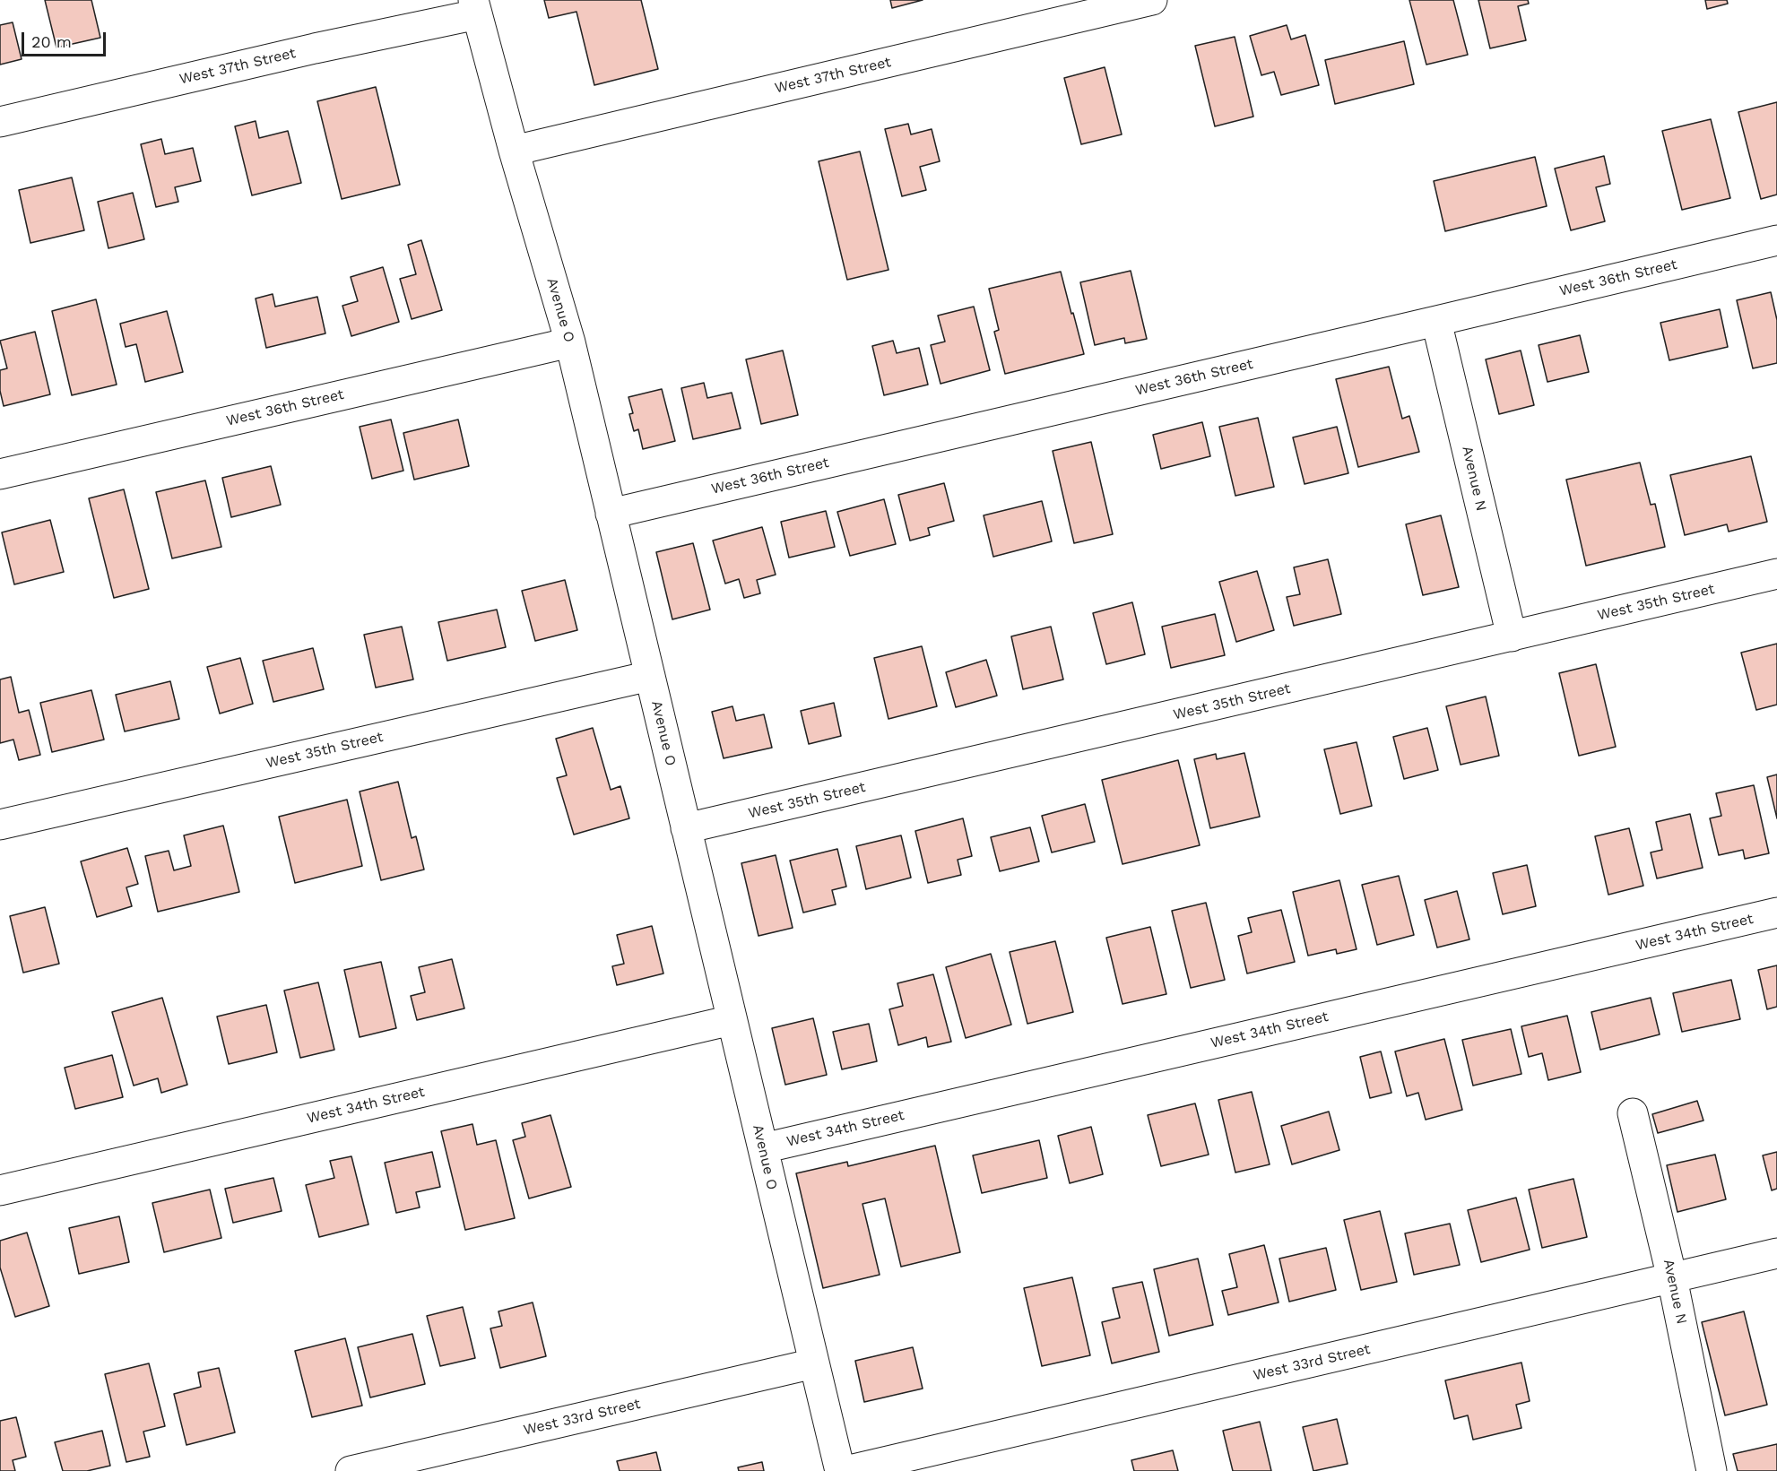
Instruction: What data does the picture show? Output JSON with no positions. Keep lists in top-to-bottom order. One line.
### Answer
{"streets":{"street":["West 37th Street","West 36th Street","Avenue O","Avenue N","West 35th Street","West 34th Street","West 33rd Street"]},"crossings":[["West 37th Street","Avenue O"],["West 36th Street","Avenue O"],["West 36th Street","Avenue N"],["Avenue O","West 35th Street"],["Avenue O","West 34th Street"],["Avenue O","West 33rd Street"],["Avenue N","West 35th Street"],["Avenue N","West 33rd Street"]],"scale_bar":"20 m"}
